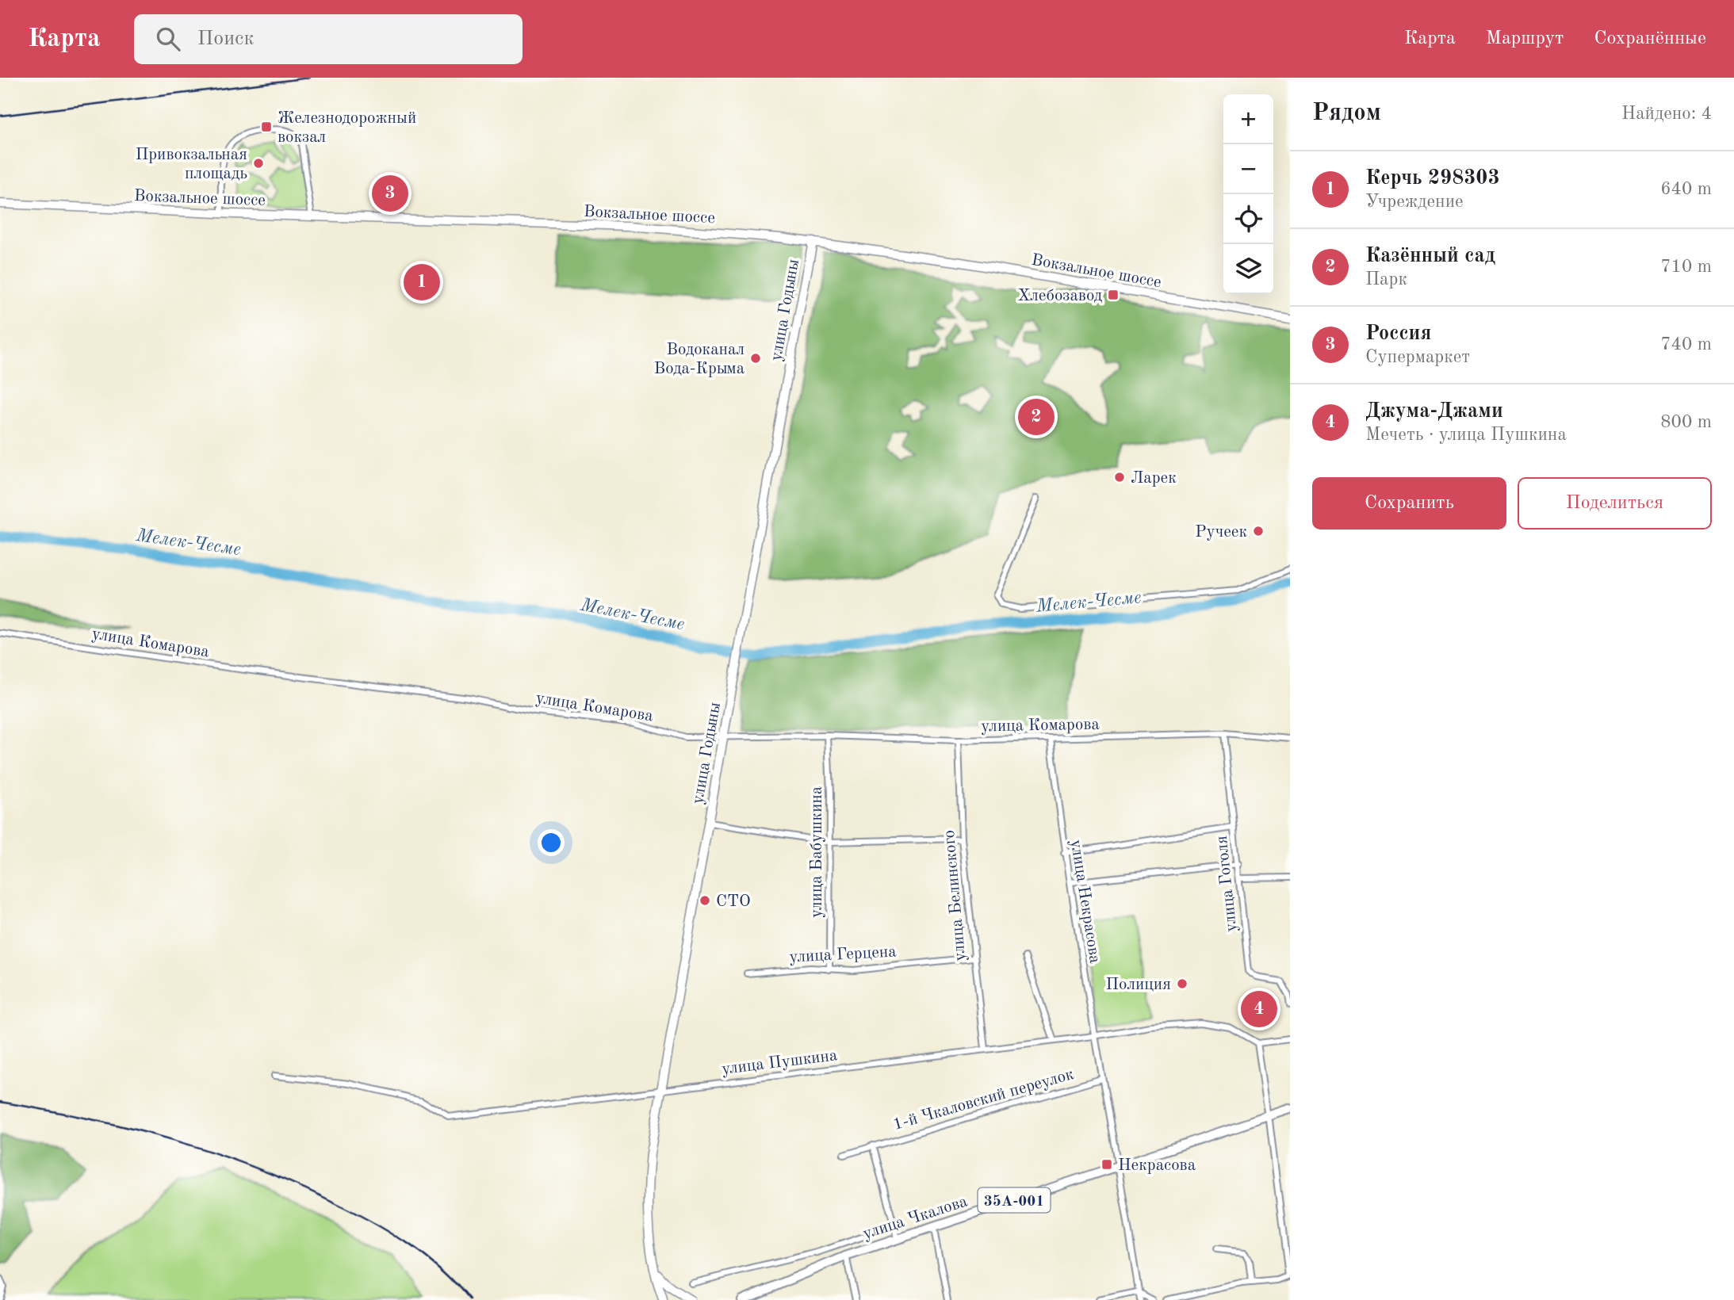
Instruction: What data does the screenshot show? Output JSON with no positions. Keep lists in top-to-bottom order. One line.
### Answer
{"streets":{"main road":["Вокзальное шоссе","улица Годыны","35А-001","улица Чкалова"],"street":["улица Комарова","улица Бабушкина","улица Гоголя","улица Белинского","улица Некрасова","улица Герцена","улица Пушкина","1-й Чкаловский переулок"]},"crossings":[["Вокзальное шоссе","улица Годыны"],["улица Годыны","улица Комарова"],["улица Годыны","улица Пушкина"],["улица Комарова","улица Бабушкина"],["улица Комарова","улица Гоголя"],["улица Комарова","улица Белинского"],["улица Комарова","улица Некрасова"],["улица Бабушкина","улица Герцена"],["улица Белинского","улица Герцена"],["улица Белинского","улица Пушкина"],["улица Некрасова","улица Пушкина"],["улица Некрасова","1-й Чкаловский переулок"],["улица Некрасова","улица Чкалова"]],"water":["Мелек-Чесме"],"places":{"transit":["Железнодорожный вокзал","Хлебозавод","Некрасова"],"other":["Привокзальная площадь","Водоканал Вода-Крыма","Ларек","Ручеек","СТО","Полиция"]},"page":{"header":"Карта","search":"Поиск","nav":["Карта","Маршрут","Сохранённые"],"heading":["Рядом","Найдено: 4"],"map_buttons":["+","−"],"list":[{"mark":"1","name":"Керчь 298303","note":"Учреждение","value":"640 m"},{"mark":"2","name":"Казённый сад","note":"Парк","value":"710 m"},{"mark":"3","name":"Россия","note":"Супермаркет","value":"740 m"},{"mark":"4","name":"Джума-Джами","note":"Мечеть · улица Пушкина","value":"800 m"}],"pins":["3","1","2","4"],"buttons":["Сохранить","Поделиться"]}}
